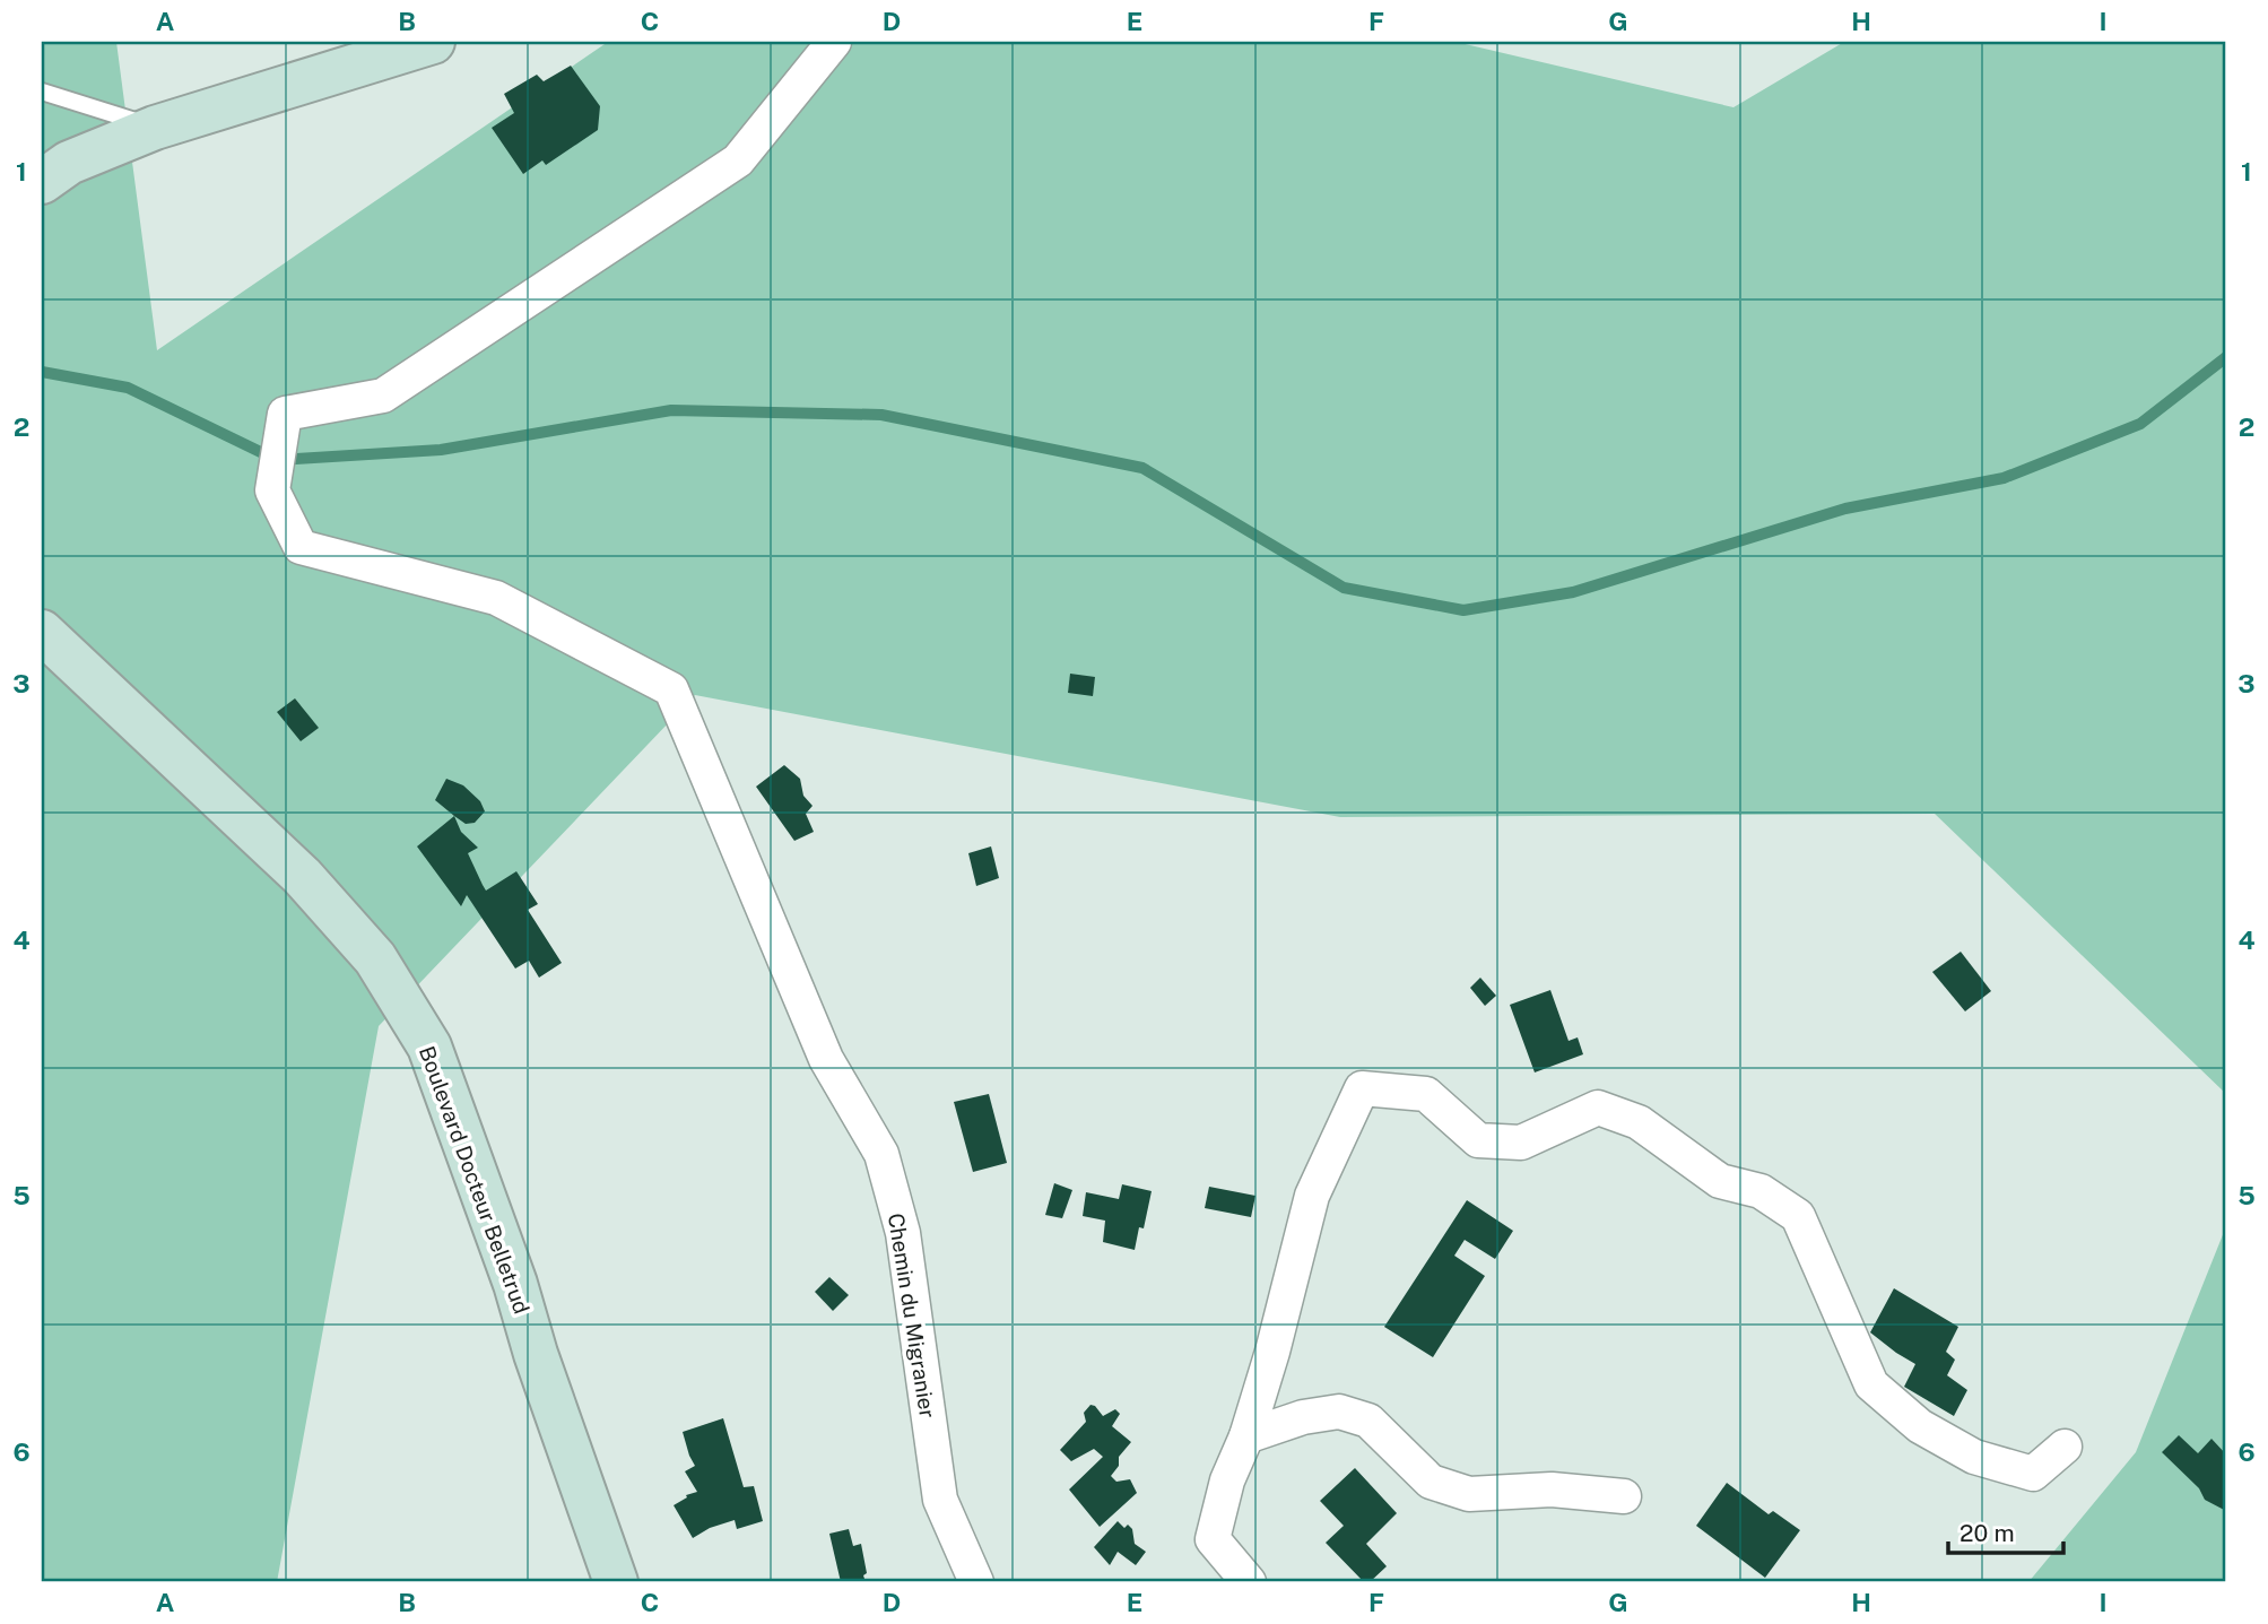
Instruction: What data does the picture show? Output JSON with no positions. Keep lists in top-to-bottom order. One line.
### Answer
{"streets":{"main road":["Boulevard Docteur Belletrud"],"street":["Chemin du Migranier"]},"scale_bar":"20 m","grid":{"columns":["A","B","C","D","E","F","G","H","I"],"rows":["1","2","3","4","5","6"]}}
